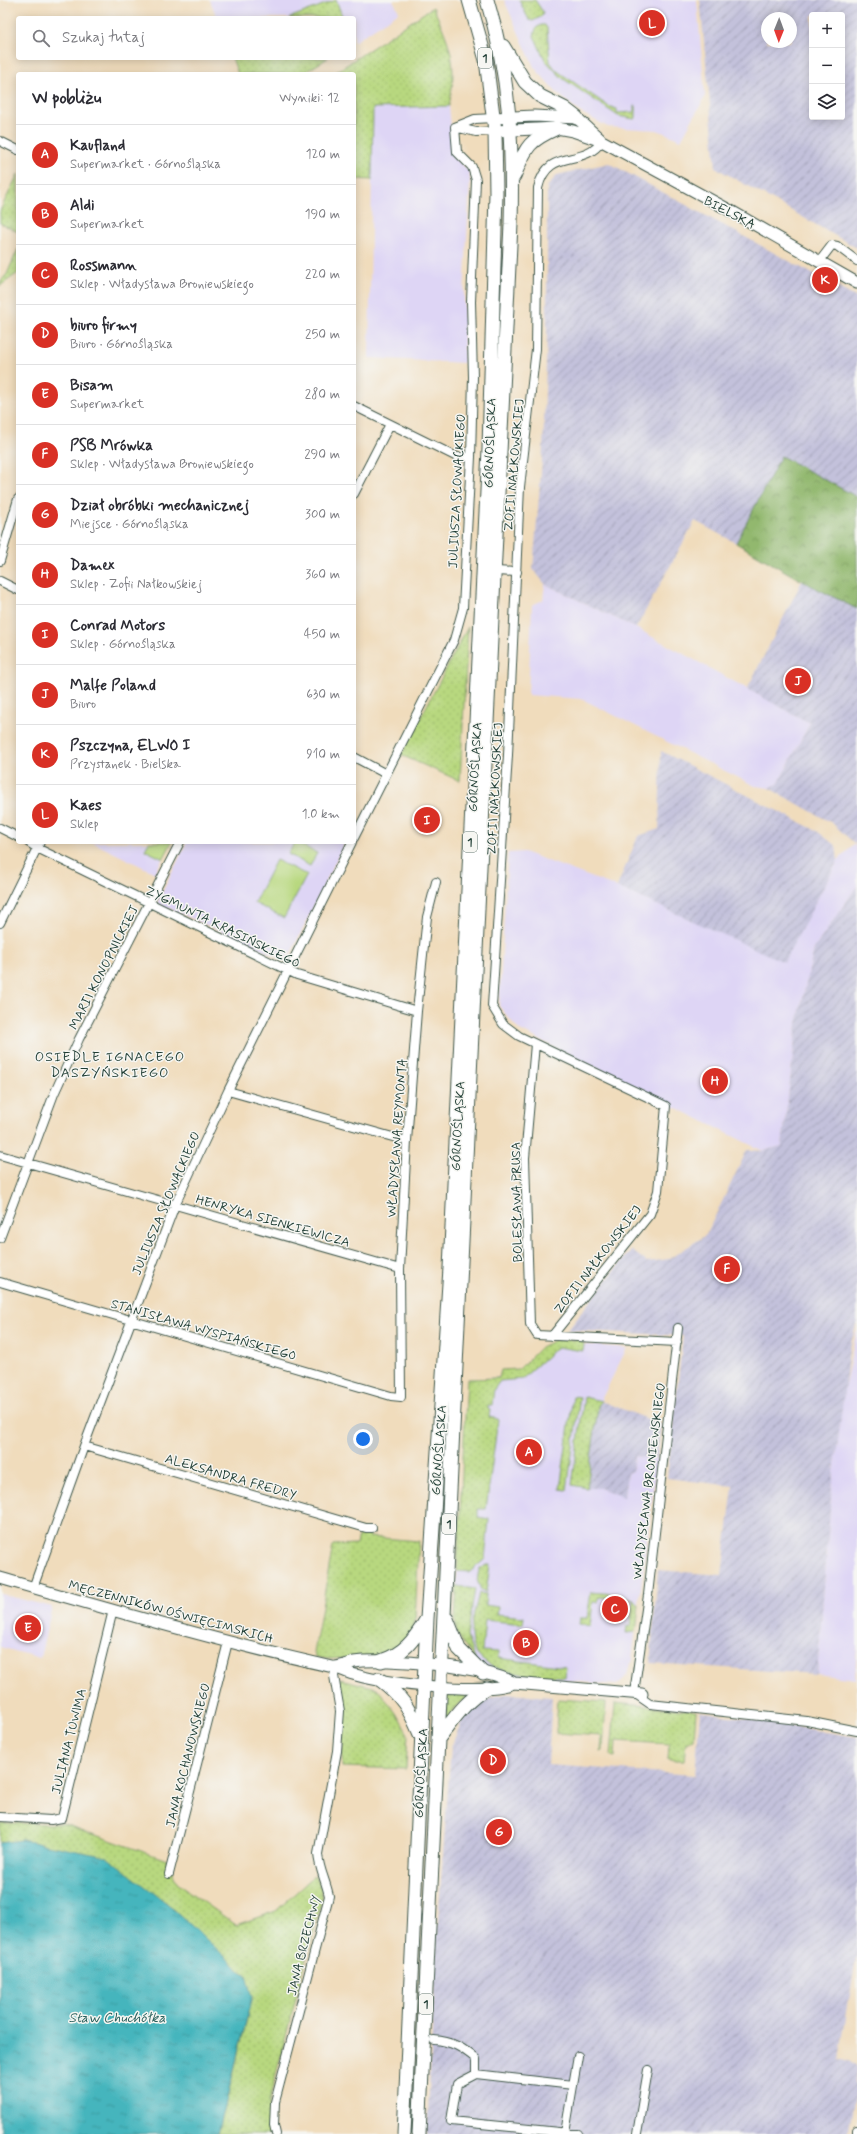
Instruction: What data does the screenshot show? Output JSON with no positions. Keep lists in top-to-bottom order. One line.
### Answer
{"streets":{"main road":["1","BIELSKA","GÓRNOŚLĄSKA","MĘCZENNIKÓW OŚWIĘCIMSKICH"],"street":["ZOFII NAŁKOWSKIEJ","JULIUSZA SŁOWACKIEGO","ZYGMUNTA KRASIŃSKIEGO","MARII KONOPNICKIEJ","WŁADYSŁAWA REYMONTA","BOLESŁAWA PRUSA","HENRYKA SIENKIEWICZA","STANISŁAWA WYSPIAŃSKIEGO","ALEKSANDRA FREDRY","WŁADYSŁAWA BRONIEWSKIEGO","JULIANA TUWIMA","JANA KOCHANOWSKIEGO","JANA BRZECHWY"]},"crossings":[["1","BIELSKA"],["1","GÓRNOŚLĄSKA"],["BIELSKA","GÓRNOŚLĄSKA"],["BIELSKA","ZOFII NAŁKOWSKIEJ"],["GÓRNOŚLĄSKA","MĘCZENNIKÓW OŚWIĘCIMSKICH"],["ZOFII NAŁKOWSKIEJ","BOLESŁAWA PRUSA"],["JULIUSZA SŁOWACKIEGO","ZYGMUNTA KRASIŃSKIEGO"],["JULIUSZA SŁOWACKIEGO","HENRYKA SIENKIEWICZA"],["JULIUSZA SŁOWACKIEGO","STANISŁAWA WYSPIAŃSKIEGO"],["JULIUSZA SŁOWACKIEGO","ALEKSANDRA FREDRY"],["JULIUSZA SŁOWACKIEGO","MĘCZENNIKÓW OŚWIĘCIMSKICH"],["ZYGMUNTA KRASIŃSKIEGO","MARII KONOPNICKIEJ"],["ZYGMUNTA KRASIŃSKIEGO","WŁADYSŁAWA REYMONTA"],["MARII KONOPNICKIEJ","HENRYKA SIENKIEWICZA"],["WŁADYSŁAWA REYMONTA","HENRYKA SIENKIEWICZA"],["WŁADYSŁAWA REYMONTA","STANISŁAWA WYSPIAŃSKIEGO"],["WŁADYSŁAWA BRONIEWSKIEGO","MĘCZENNIKÓW OŚWIĘCIMSKICH"],["MĘCZENNIKÓW OŚWIĘCIMSKICH","JULIANA TUWIMA"],["MĘCZENNIKÓW OŚWIĘCIMSKICH","JANA KOCHANOWSKIEGO"],["MĘCZENNIKÓW OŚWIĘCIMSKICH","JANA BRZECHWY"]],"districts":["OSIEDLE IGNACEGO DASZYŃSKIEGO"],"water":["Staw Chuchółka"],"north":"bottom","page":{"pins":["L","K","J","I","H","F","A","C","E","B","D","G"],"map_buttons":["+","−"],"search":"Szukaj tutaj","heading":["W pobliżu","Wyniki: 12"],"list":[{"mark":"A","name":"Kaufland","note":"Supermarket · Górnośląska","value":"120 m"},{"mark":"B","name":"Aldi","note":"Supermarket","value":"190 m"},{"mark":"C","name":"Rossmann","note":"Sklep · Władysława Broniewskiego","value":"220 m"},{"mark":"D","name":"biuro firmy","note":"Biuro · Górnośląska","value":"250 m"},{"mark":"E","name":"Bisam","note":"Supermarket","value":"280 m"},{"mark":"F","name":"PSB Mrówka","note":"Sklep · Władysława Broniewskiego","value":"290 m"},{"mark":"G","name":"Dział obróbki mechanicznej","note":"Miejsce · Górnośląska","value":"300 m"},{"mark":"H","name":"Damex","note":"Sklep · Zofii Nałkowskiej","value":"360 m"},{"mark":"I","name":"Conrad Motors","note":"Sklep · Górnośląska","value":"450 m"},{"mark":"J","name":"Malfe Poland","note":"Biuro","value":"630 m"},{"mark":"K","name":"Pszczyna, ELWO I","note":"Przystanek · Bielska","value":"910 m"},{"mark":"L","name":"Kaes","note":"Sklep","value":"1.0 km"}]}}
